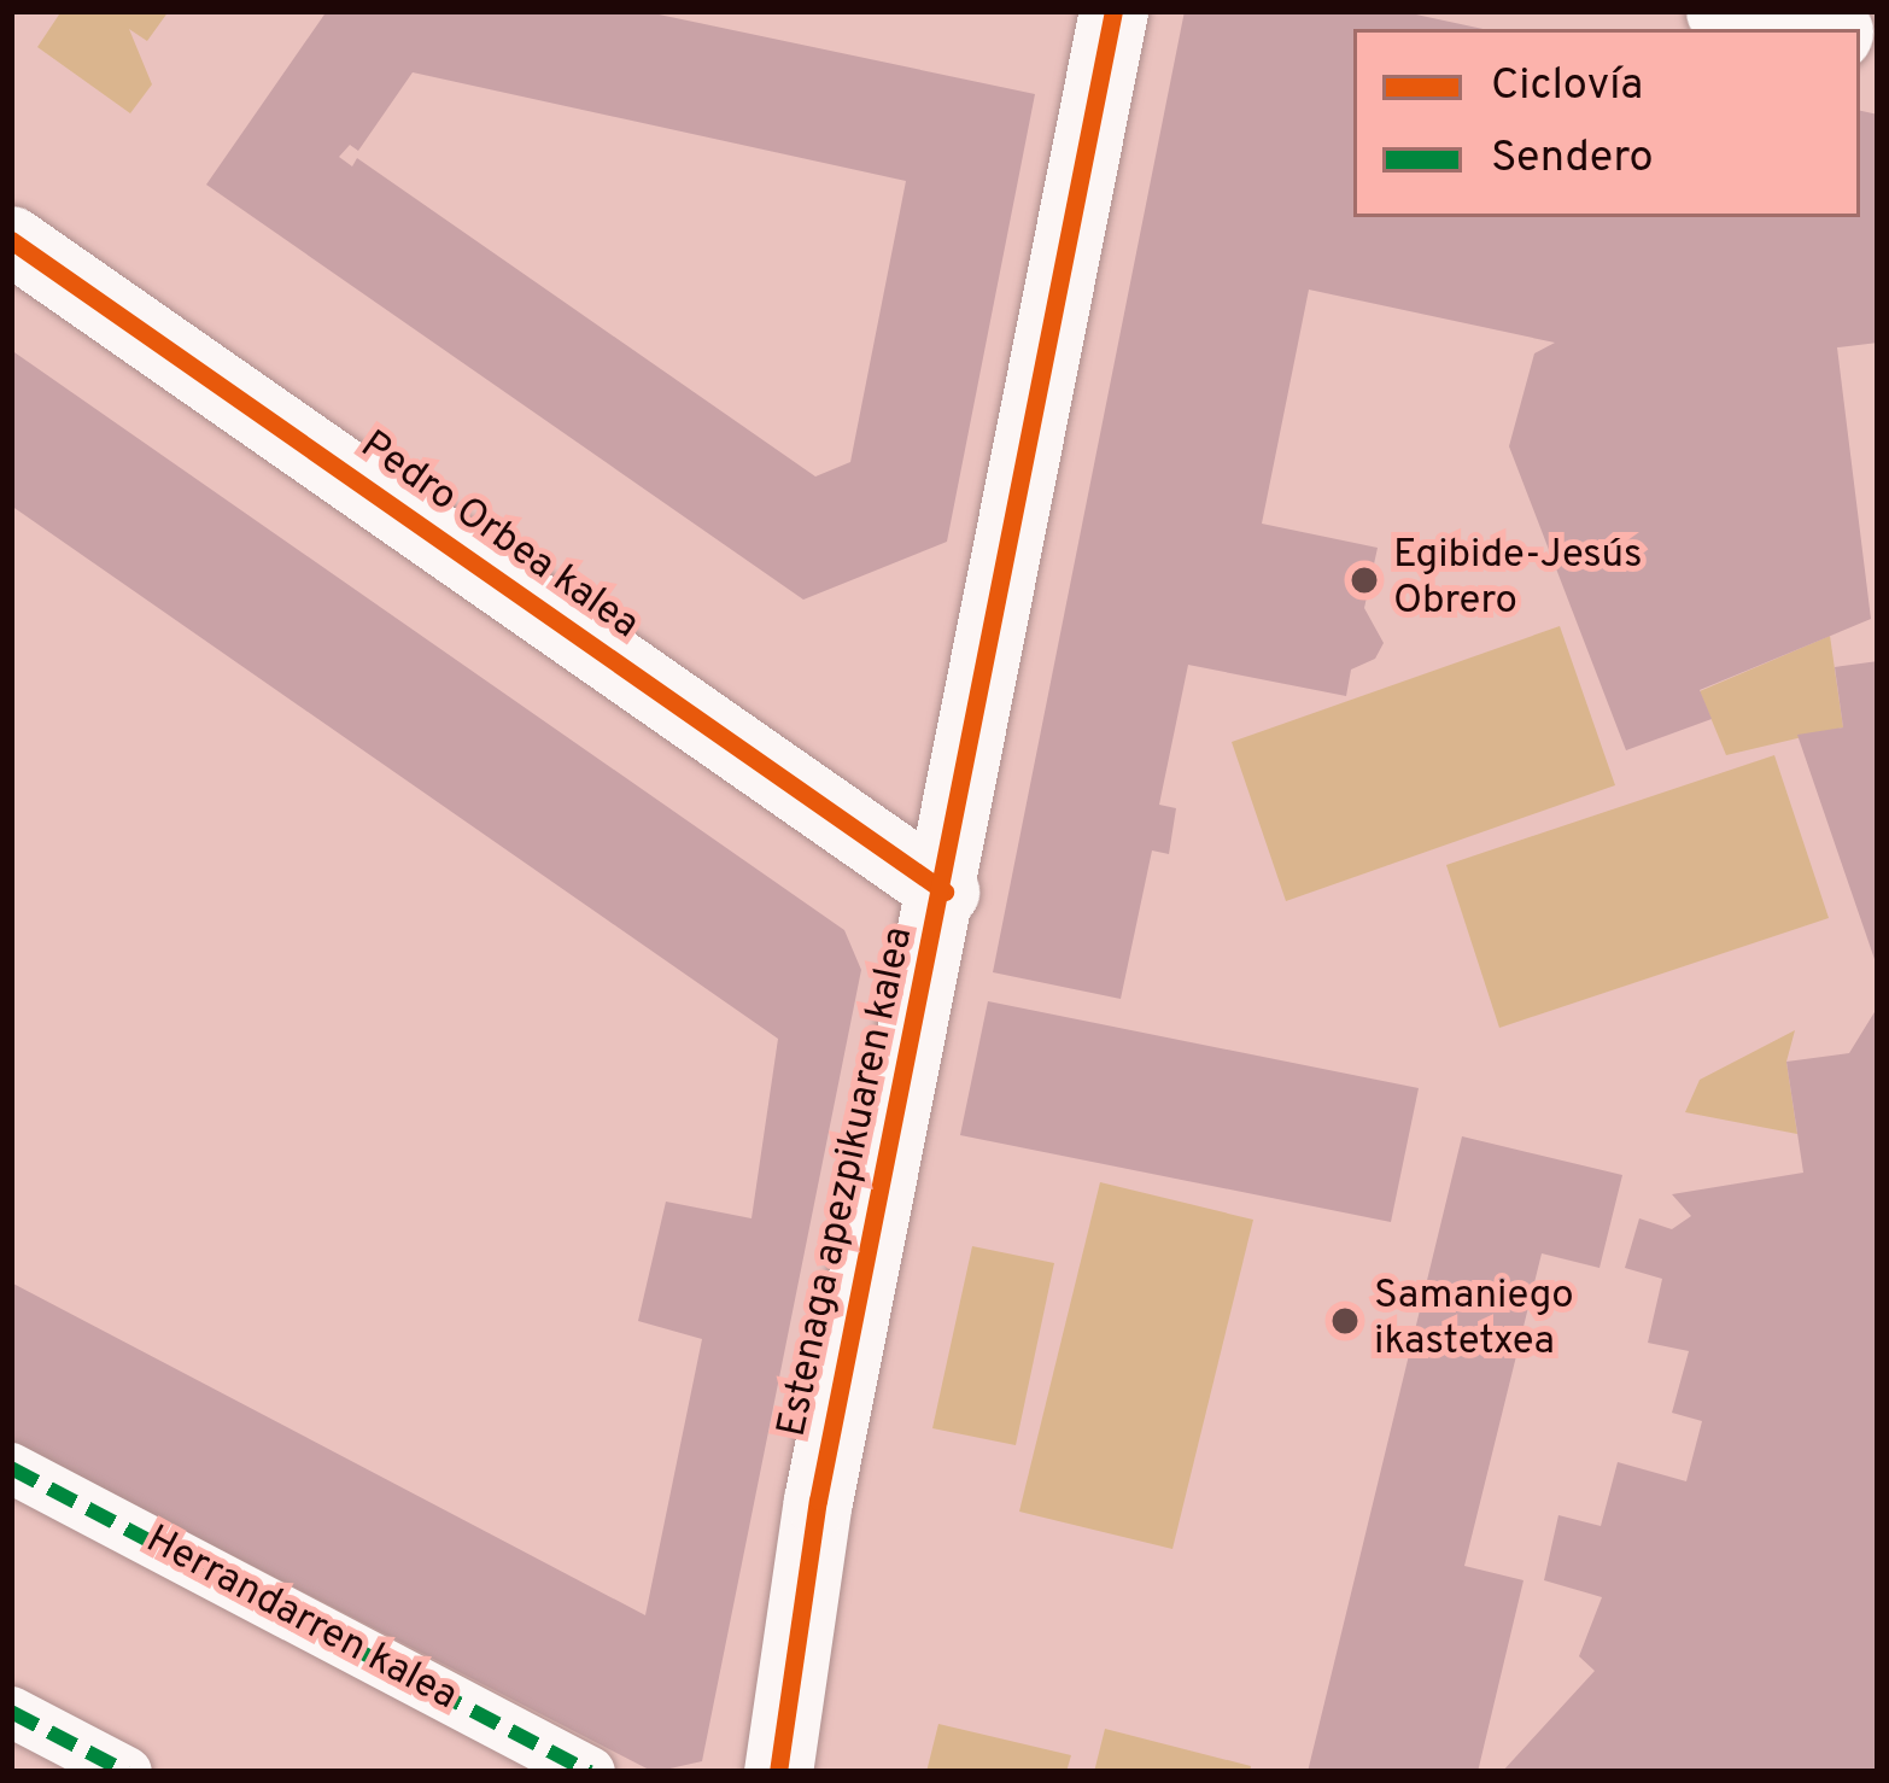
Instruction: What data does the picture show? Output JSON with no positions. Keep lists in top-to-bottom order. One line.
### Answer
{"streets":{"street":["Pedro Orbea kalea","Estenaga apezpikuaren kalea","Herrandarren kalea"]},"crossings":[["Pedro Orbea kalea","Estenaga apezpikuaren kalea"]],"places":["Egibide-Jesús Obrero","Samaniego ikastetxea"],"legend":["Ciclovía","Sendero"]}
